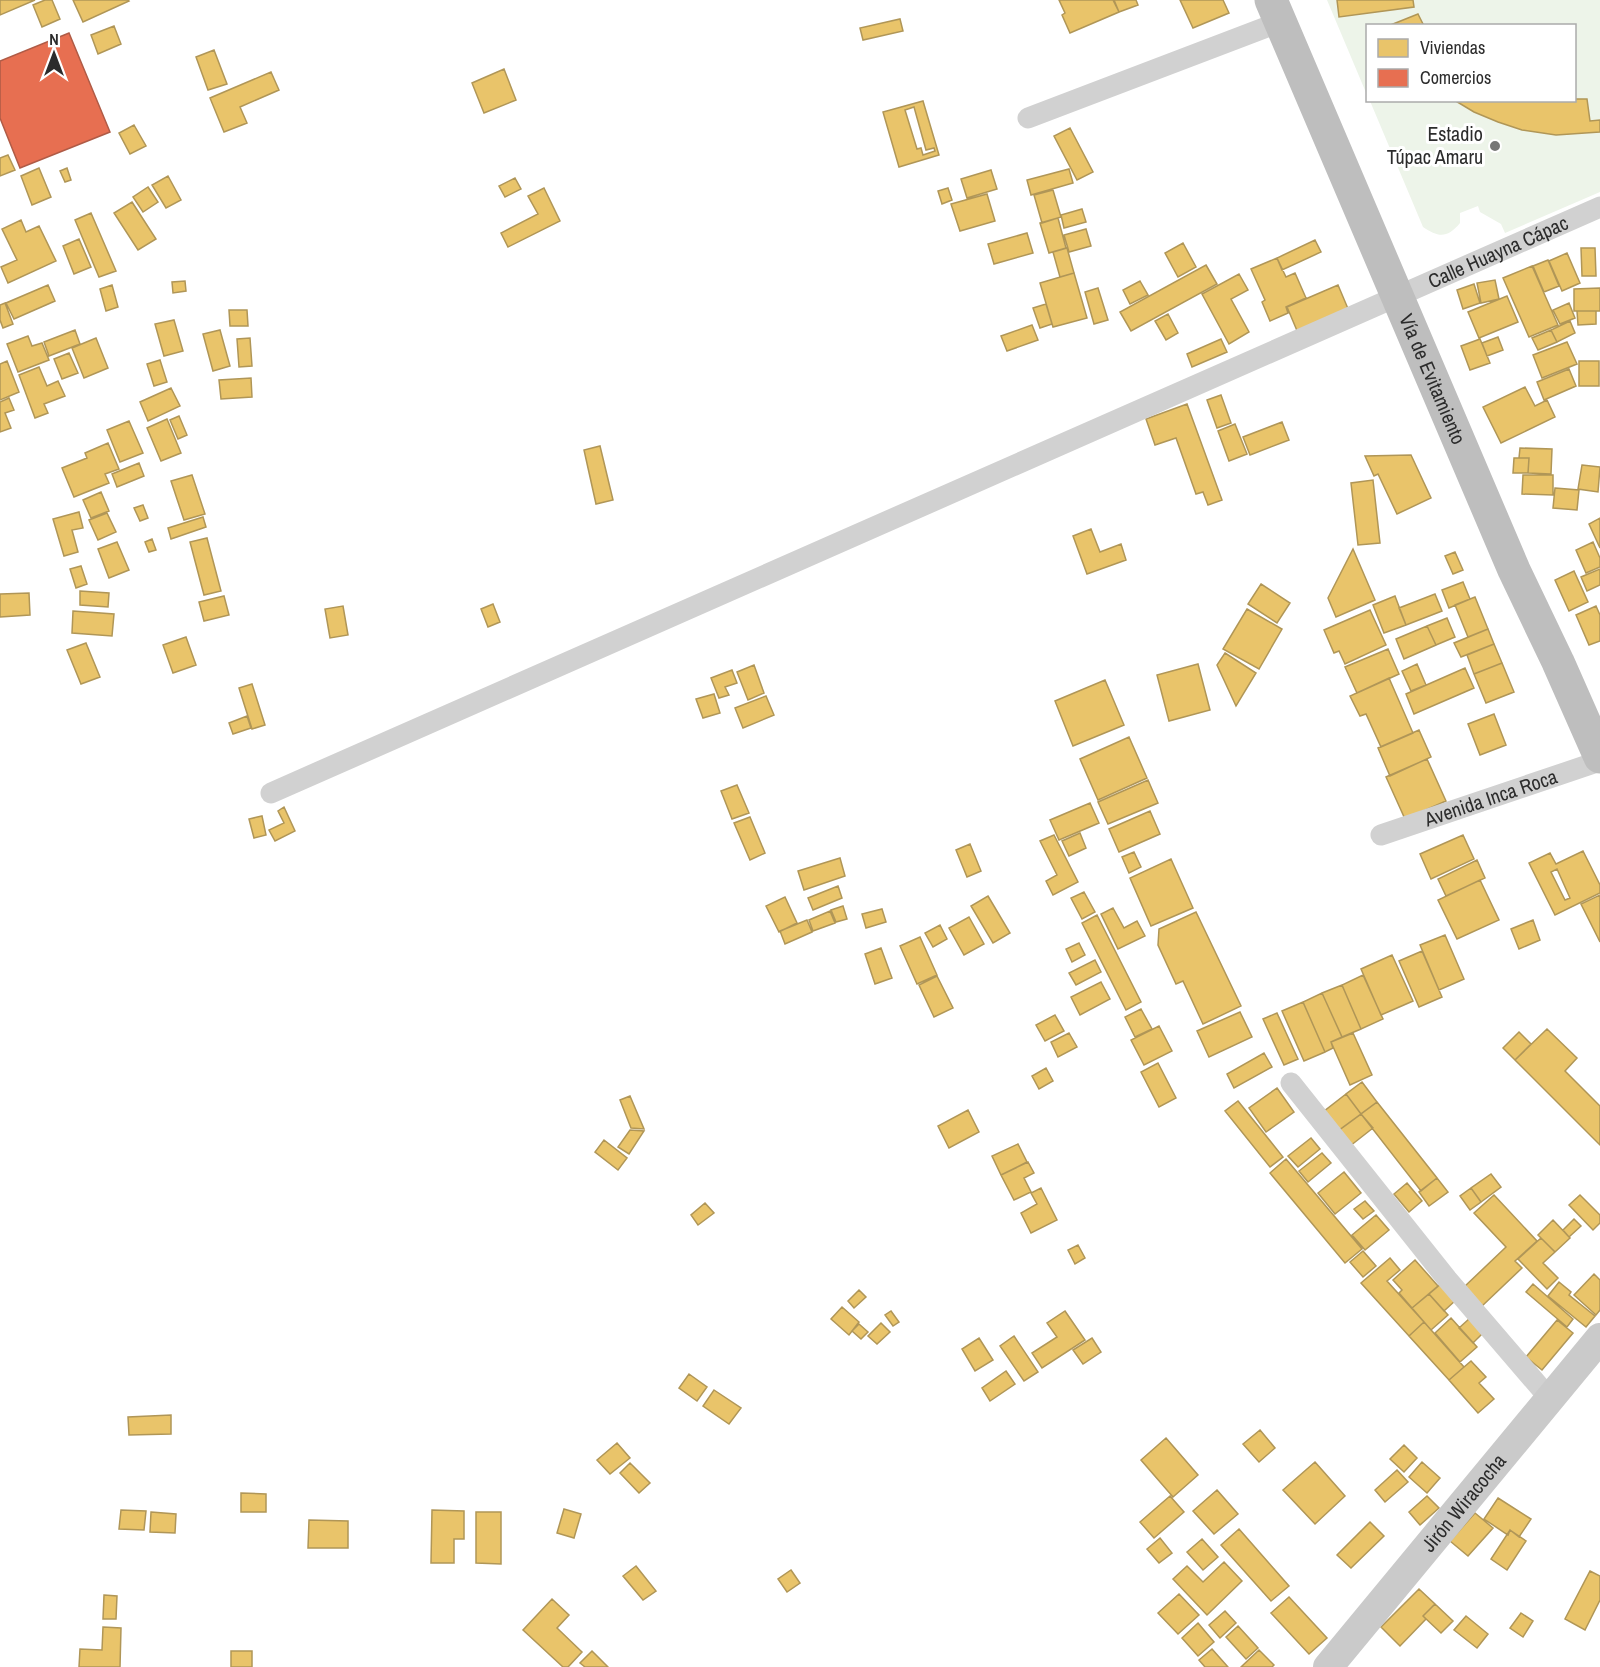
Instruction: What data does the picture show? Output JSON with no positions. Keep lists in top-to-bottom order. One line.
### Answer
{"streets":{"highway":["Vía de Evitamiento"],"street":["Calle Huayna Cápac","Avenida Inca Roca","Jirón Wiracocha"]},"crossings":[["Calle Huayna Cápac","Vía de Evitamiento"]],"places":["Estadio Túpac Amaru"],"legend":["Viviendas","Comercios"],"north":"top"}
